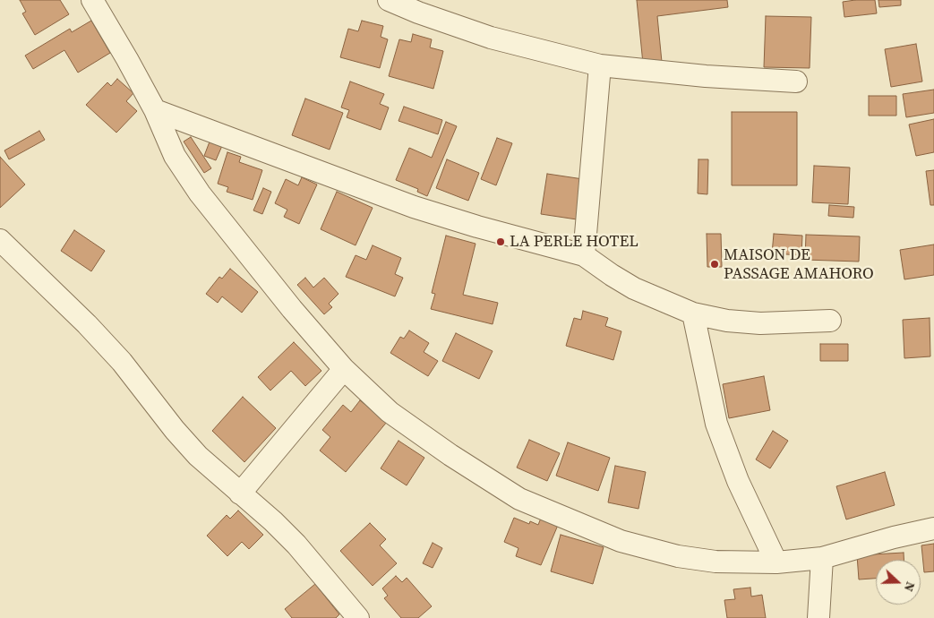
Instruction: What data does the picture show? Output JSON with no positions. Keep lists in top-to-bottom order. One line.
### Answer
{"places":["LA PERLE HOTEL","MAISON DE PASSAGE AMAHORO"],"north":"right"}
